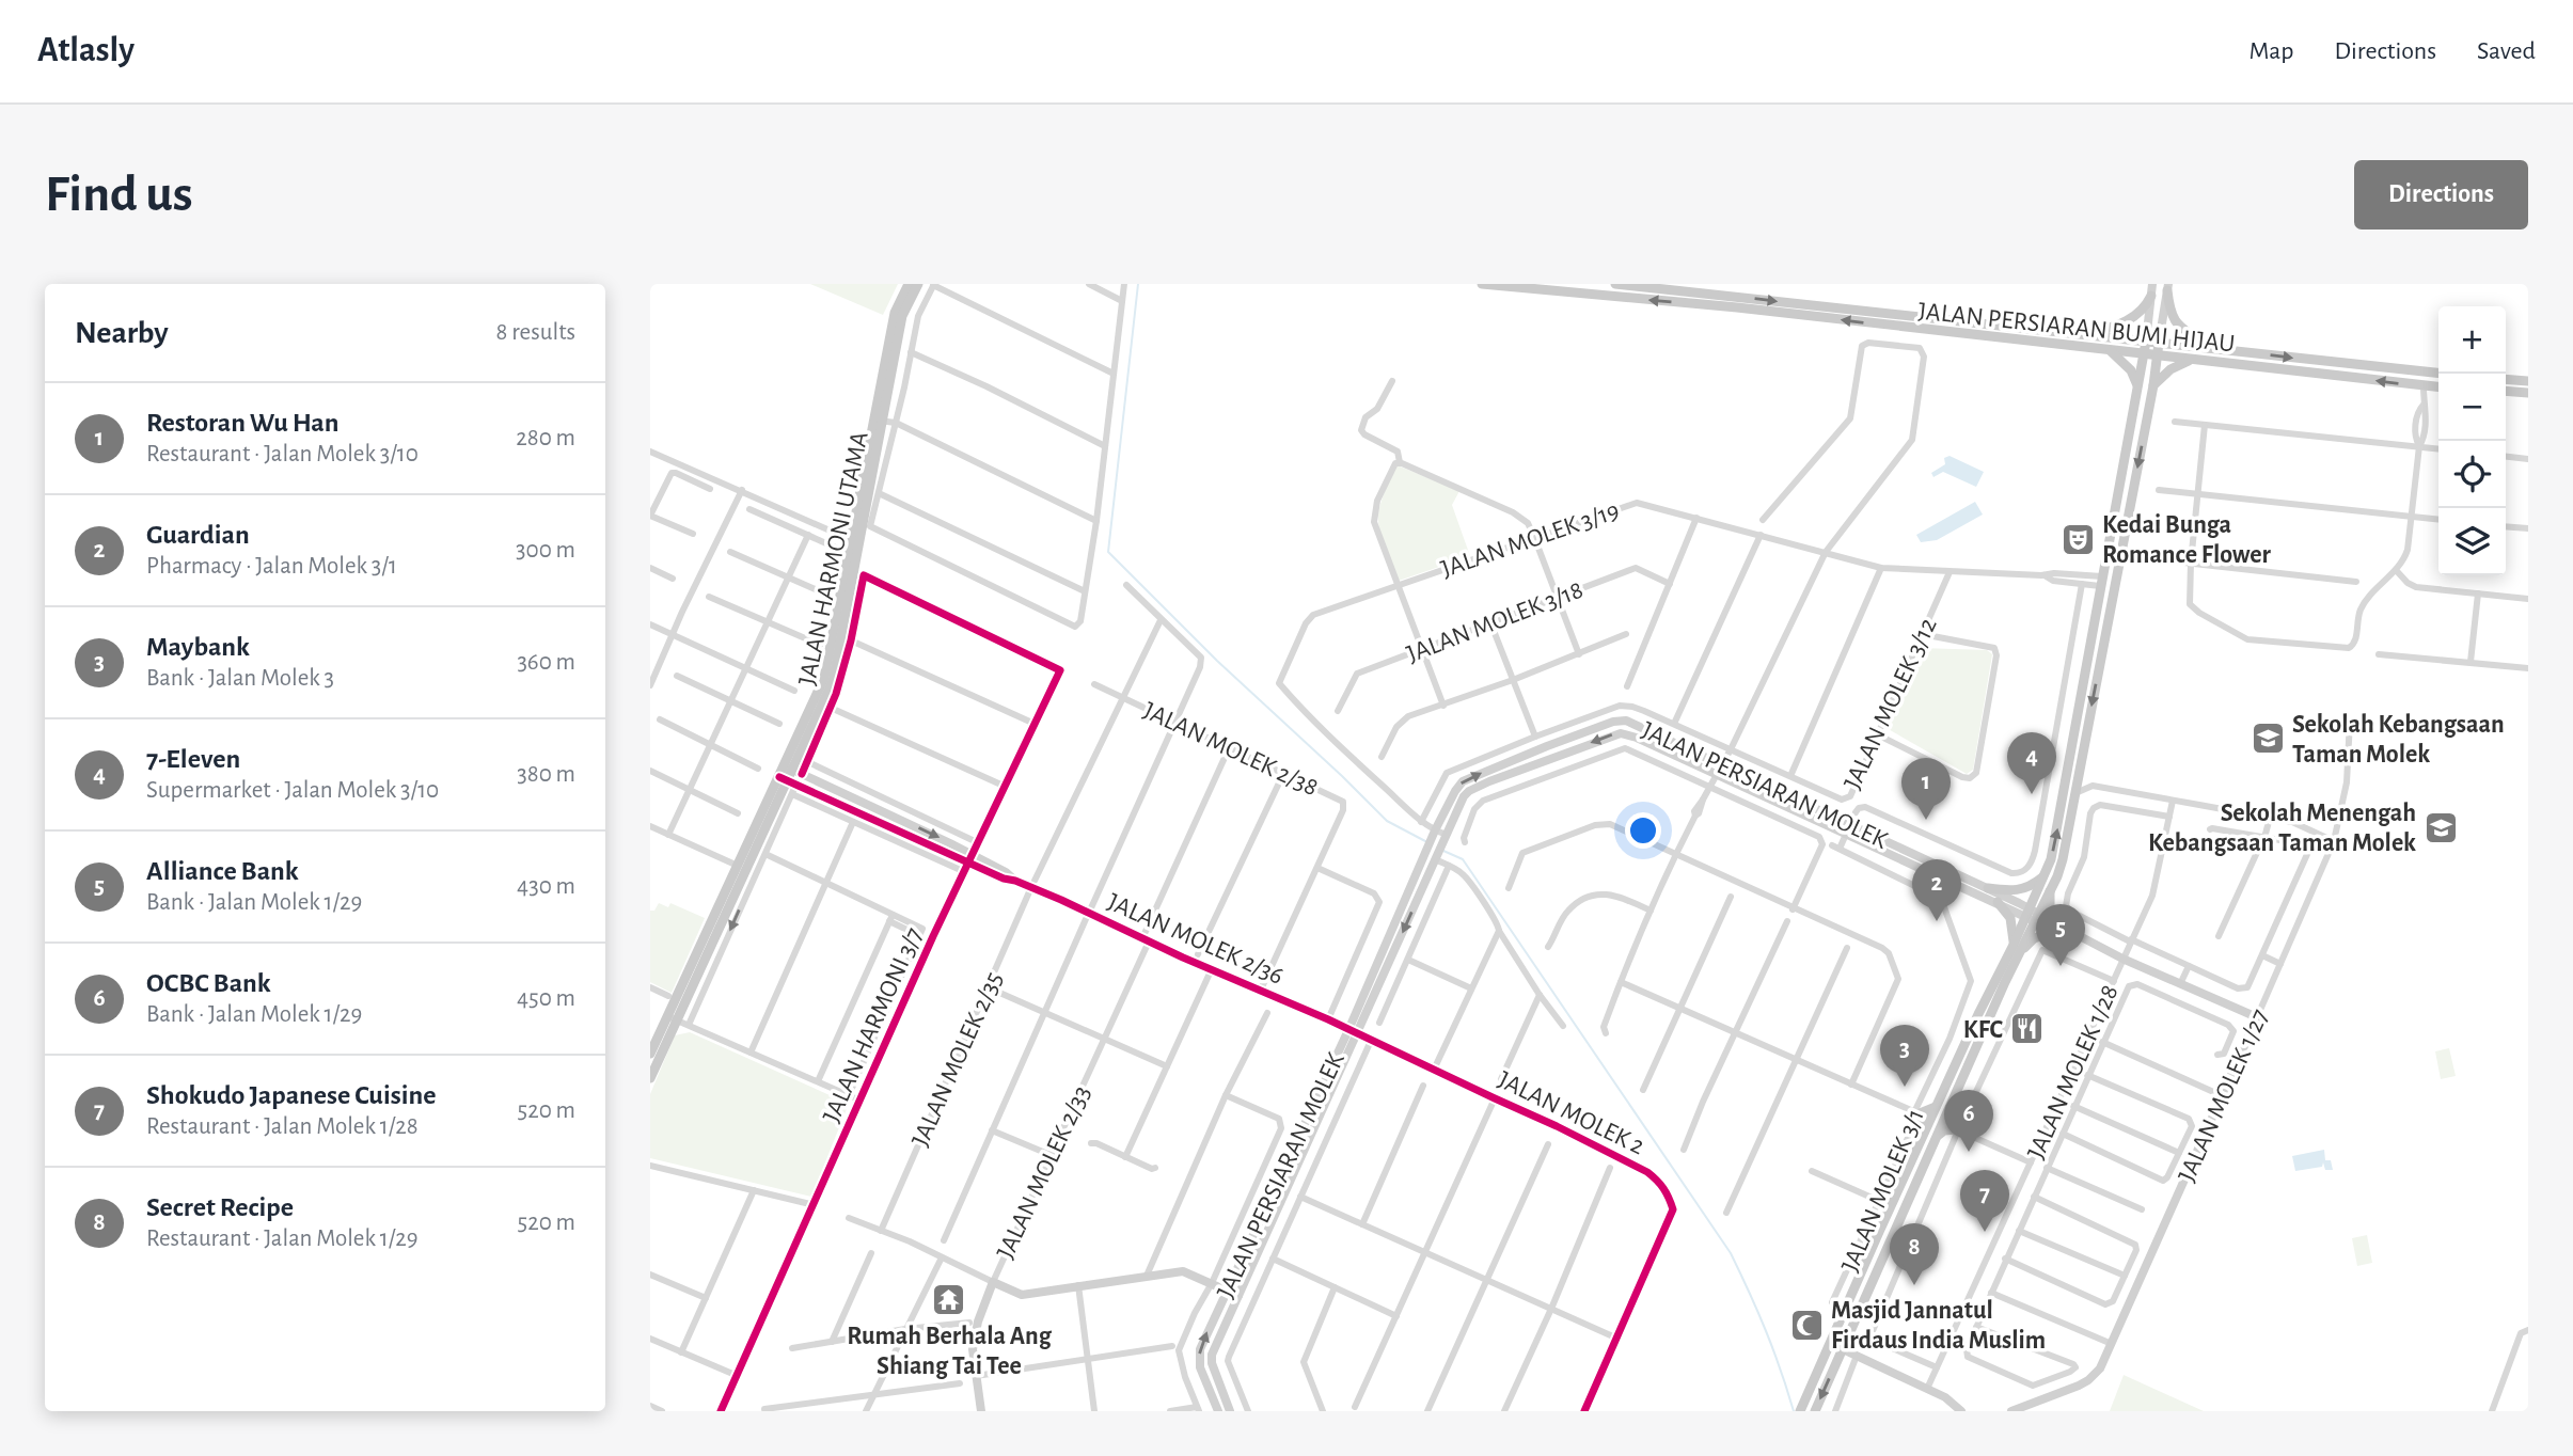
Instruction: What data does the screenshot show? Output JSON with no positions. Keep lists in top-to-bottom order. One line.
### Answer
{"streets":{"main road":["JALAN PERSIARAN BUMI HIJAU","JALAN HARMONI UTAMA","JALAN PERSIARAN MOLEK","JALAN MOLEK 2/36","JALAN MOLEK 1/27","JALAN MOLEK 2","JALAN MOLEK 2/33"],"street":["JALAN MOLEK 3/19","JALAN MOLEK 3/18","JALAN MOLEK 3/12","JALAN MOLEK 2/38","JALAN HARMONI 3/7","JALAN MOLEK 2/35","JALAN MOLEK 1/28","JALAN MOLEK 3/1"]},"crossings":[["JALAN MOLEK 3/19","JALAN MOLEK 3/12"],["JALAN HARMONI UTAMA","JALAN MOLEK 2/36"],["JALAN MOLEK 2/38","JALAN MOLEK 2/36"],["JALAN MOLEK 2/38","JALAN MOLEK 2/35"],["JALAN MOLEK 2/38","JALAN MOLEK 2/33"],["JALAN PERSIARAN MOLEK","JALAN MOLEK 2/36"],["JALAN PERSIARAN MOLEK","JALAN MOLEK 1/28"],["JALAN PERSIARAN MOLEK","JALAN MOLEK 1/27"],["JALAN PERSIARAN MOLEK","JALAN MOLEK 2"],["JALAN PERSIARAN MOLEK","JALAN MOLEK 3/1"],["JALAN MOLEK 2/36","JALAN HARMONI 3/7"],["JALAN MOLEK 2/36","JALAN MOLEK 2/35"],["JALAN MOLEK 2/36","JALAN MOLEK 2"],["JALAN MOLEK 2/36","JALAN MOLEK 2/33"]],"places":{"theatre":["Kedai Bunga Romance Flower"],"school or university":["Sekolah Kebangsaan Taman Molek","Sekolah Menengah Kebangsaan Taman Molek"],"restaurant":["KFC"],"temple":["Rumah Berhala Ang Shiang Tai Tee"],"mosque":["Masjid Jannatul Firdaus India Muslim"]},"page":{"header":"Atlasly","nav":["Map","Directions","Saved"],"buttons":"Directions","title":"Find us","heading":["Nearby","8 results"],"map_buttons":["+","−"],"list":[{"mark":"1","name":"Restoran Wu Han","note":"Restaurant · Jalan Molek 3/10","value":"280 m"},{"mark":"2","name":"Guardian","note":"Pharmacy · Jalan Molek 3/1","value":"300 m"},{"mark":"3","name":"Maybank","note":"Bank · Jalan Molek 3","value":"360 m"},{"mark":"4","name":"7-Eleven","note":"Supermarket · Jalan Molek 3/10","value":"380 m"},{"mark":"5","name":"Alliance Bank","note":"Bank · Jalan Molek 1/29","value":"430 m"},{"mark":"6","name":"OCBC Bank","note":"Bank · Jalan Molek 1/29","value":"450 m"},{"mark":"7","name":"Shokudo Japanese Cuisine","note":"Restaurant · Jalan Molek 1/28","value":"520 m"},{"mark":"8","name":"Secret Recipe","note":"Restaurant · Jalan Molek 1/29","value":"520 m"}],"pins":["4","1","2","5","3","6","7","8"]}}
